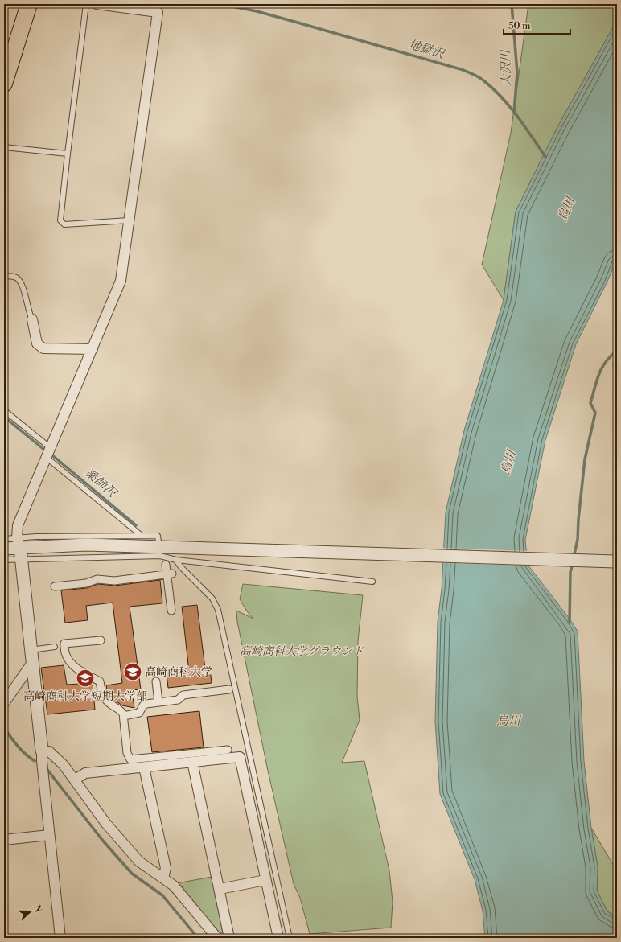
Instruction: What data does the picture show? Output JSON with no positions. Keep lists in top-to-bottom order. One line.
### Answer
{"water":["地獄沢","大沢川","烏川","薬師沢"],"parks":["高崎商科大学グラウンド"],"places":{"school or university":["高崎商科大学","高崎商科大学短期大学部"]},"scale_bar":"50 m","north":"right"}
